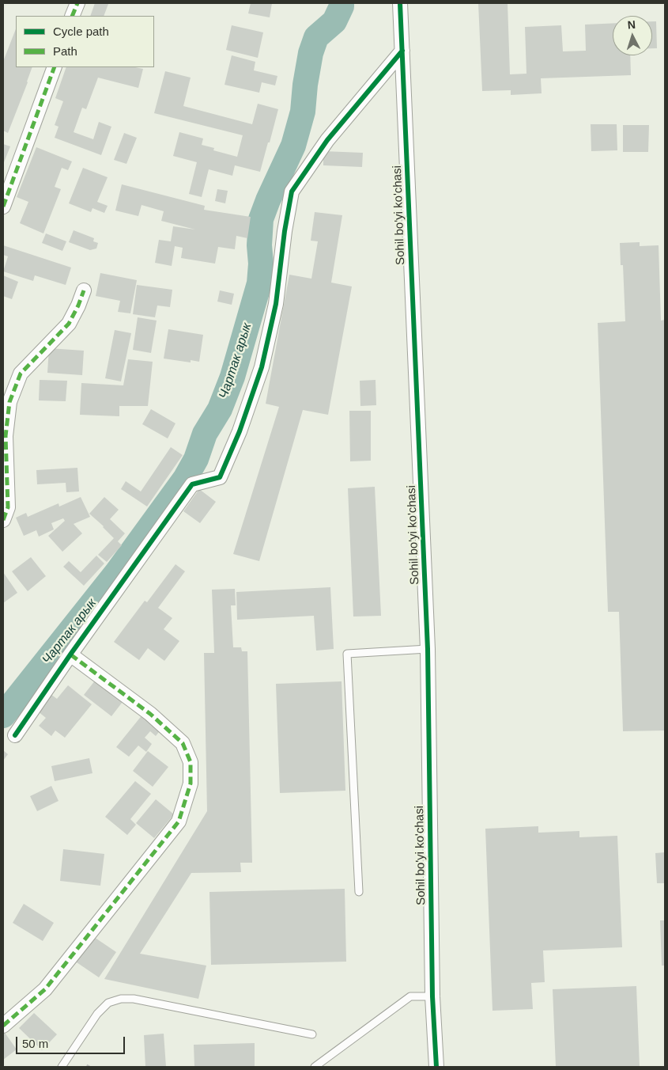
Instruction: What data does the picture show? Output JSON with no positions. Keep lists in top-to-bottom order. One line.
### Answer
{"streets":{"street":["Sohil bo'yi ko'chasi"]},"water":["Чартак арык"],"legend":["Cycle path","Path"],"scale_bar":"50 m","north":"top"}
